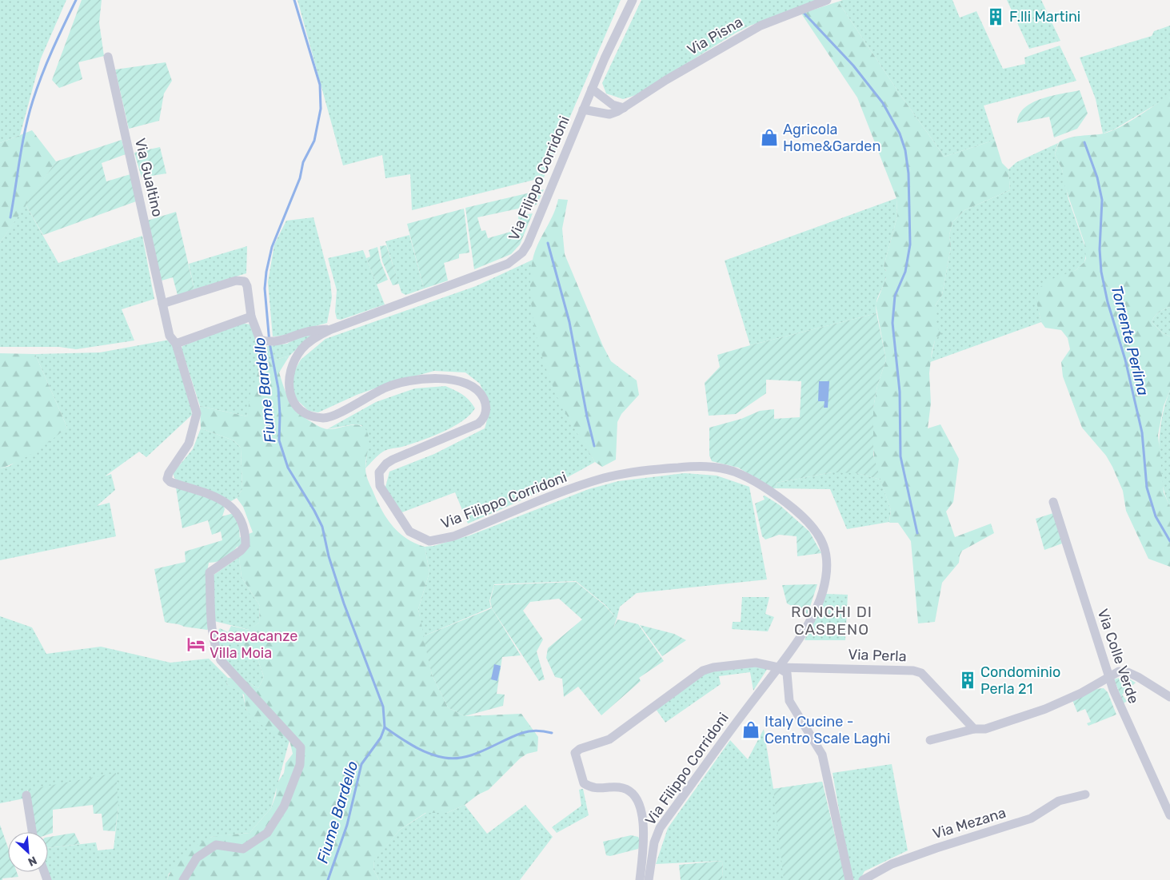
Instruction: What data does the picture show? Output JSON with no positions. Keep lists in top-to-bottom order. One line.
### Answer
{"streets":{"street":["Via Pisna","Via Gualtino","Via Filippo Corridoni","Via Perla","Via Colle Verde","Via Mezana"]},"crossings":[["Via Pisna","Via Filippo Corridoni"],["Via Filippo Corridoni","Via Perla"]],"districts":["RONCHI DI CASBENO"],"water":["Torrente Perlina","Fiume Bardello"],"places":{"building":["F.lli Martini","Condominio Perla 21"],"shop":["Agricola Home&Garden","Italy Cucine - Centro Scale Laghi"],"hotel":["Casavacanze Villa Moia"]},"north":"bottom right"}
